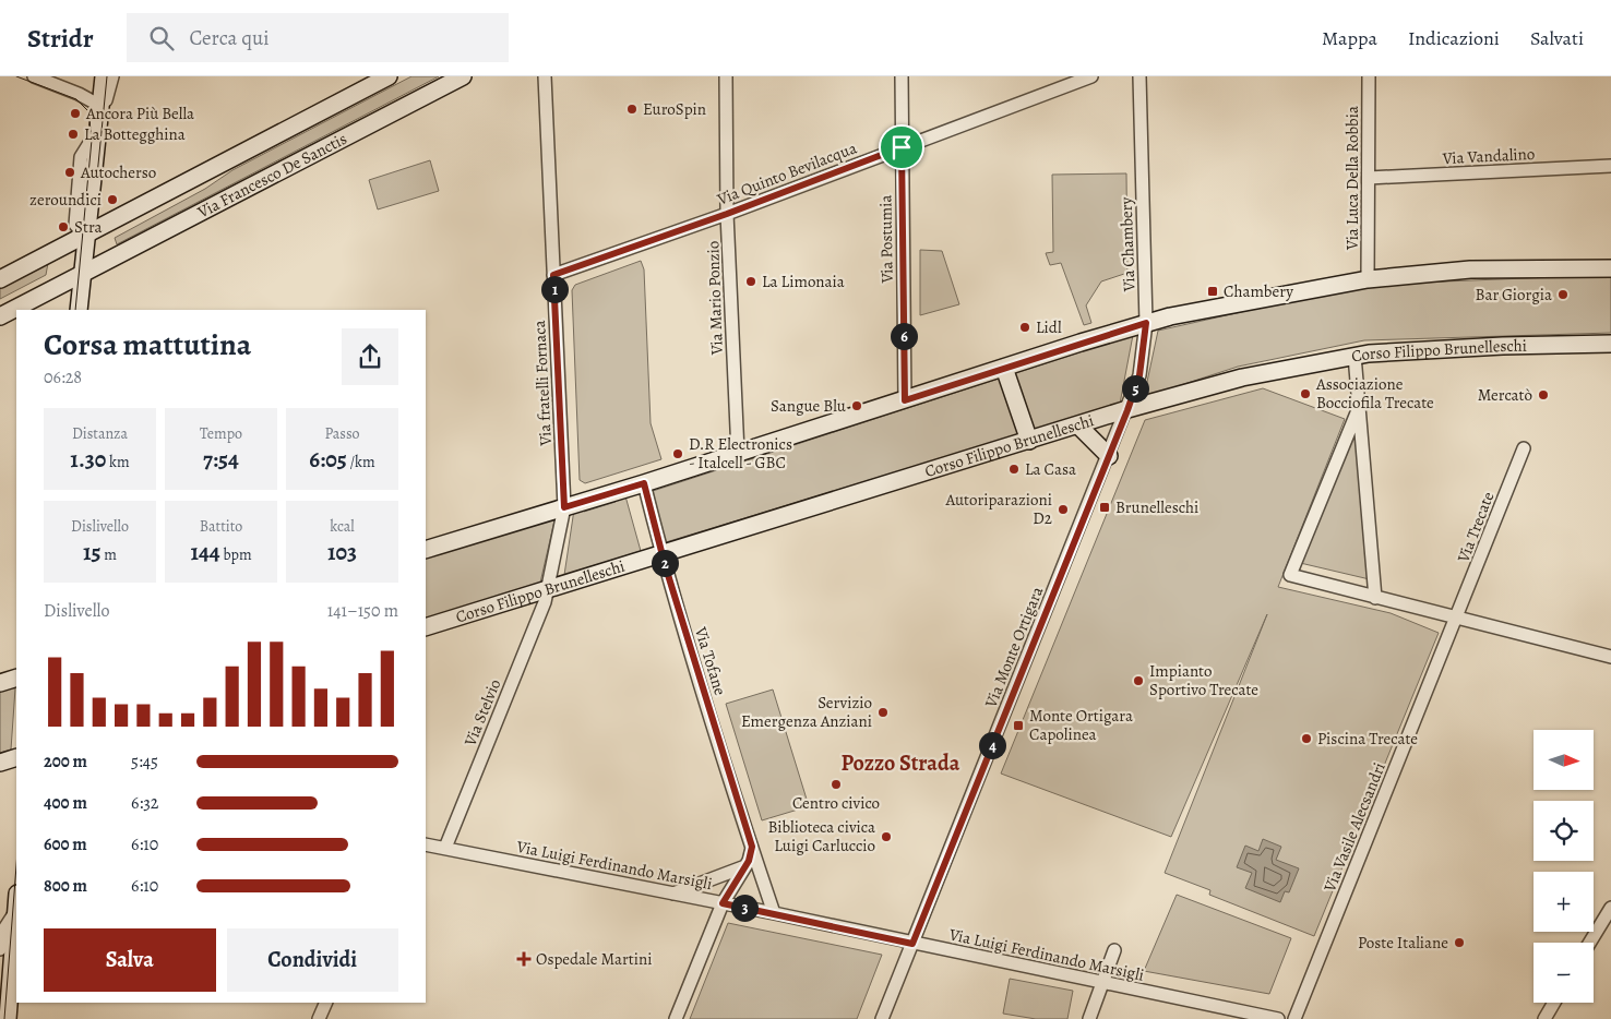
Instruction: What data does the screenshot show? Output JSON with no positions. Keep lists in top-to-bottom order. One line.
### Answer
{"streets":{"street":["Via Vandalino","Via Quinto Bevilacqua","Via Francesco De Sanctis","Via Luca Della Robbia","Via Postumia","Via Chambery","Via Mario Ponzio","Corso Filippo Brunelleschi","Via fratelli Fornaca","Via Trecate","Via Monte Ortigara","Via Tofane","Via Stelvio","Via Vasile Alecsandri","Via Luigi Ferdinando Marsigli"]},"crossings":[["Via Vandalino","Via Luca Della Robbia"],["Via Quinto Bevilacqua","Via Postumia"],["Via Quinto Bevilacqua","Via Mario Ponzio"],["Via Quinto Bevilacqua","Via fratelli Fornaca"],["Via Chambery","Corso Filippo Brunelleschi"],["Via Chambery","Via Monte Ortigara"],["Corso Filippo Brunelleschi","Via fratelli Fornaca"],["Corso Filippo Brunelleschi","Via Monte Ortigara"],["Corso Filippo Brunelleschi","Via Tofane"],["Corso Filippo Brunelleschi","Via Stelvio"],["Via fratelli Fornaca","Via Stelvio"],["Via Trecate","Via Vasile Alecsandri"],["Via Monte Ortigara","Via Luigi Ferdinando Marsigli"],["Via Tofane","Via Luigi Ferdinando Marsigli"],["Via Stelvio","Via Luigi Ferdinando Marsigli"]],"districts":["Pozzo Strada"],"places":{"other":["EuroSpin","Ancora Più Bella","La Bottegghina","Autocherso","zeroundici","Stra","La Limonaia","Bar Giorgia","Lidl","Associazione Bocciofila Trecate","Mercatò","Sangue Blu","D.R Electronics - Italcell - GBC","La Casa","Autoriparazioni D2","Impianto Sportivo Trecate","Servizio Emergenza Anziani","Piscina Trecate","Centro civico","Biblioteca civica Luigi Carluccio","Poste Italiane"],"transit":["Chambery","Brunelleschi","Monte Ortigara Capolinea"],"health":["Ospedale Martini"]},"north":"right","page":{"header":"Stridr","search":"Cerca qui","nav":["Mappa","Indicazioni","Salvati"],"pins":["1","6","5","2","4","3"],"heading":["Corsa mattutina","06:28"],"stats":[["Distanza","1.30 km"],["Tempo","7:54"],["Passo","6:05 /km"],["Dislivello","15 m"],["Battito","144 bpm"],["kcal","103"]],"chart":["Dislivello","141–150 m"],"map_buttons":["+","−"],"list":[{"name":"200 m","note":"5:45"},{"name":"400 m","note":"6:32"},{"name":"600 m","note":"6:10"},{"name":"800 m","note":"6:10"}],"buttons":["Salva","Condividi"]}}
